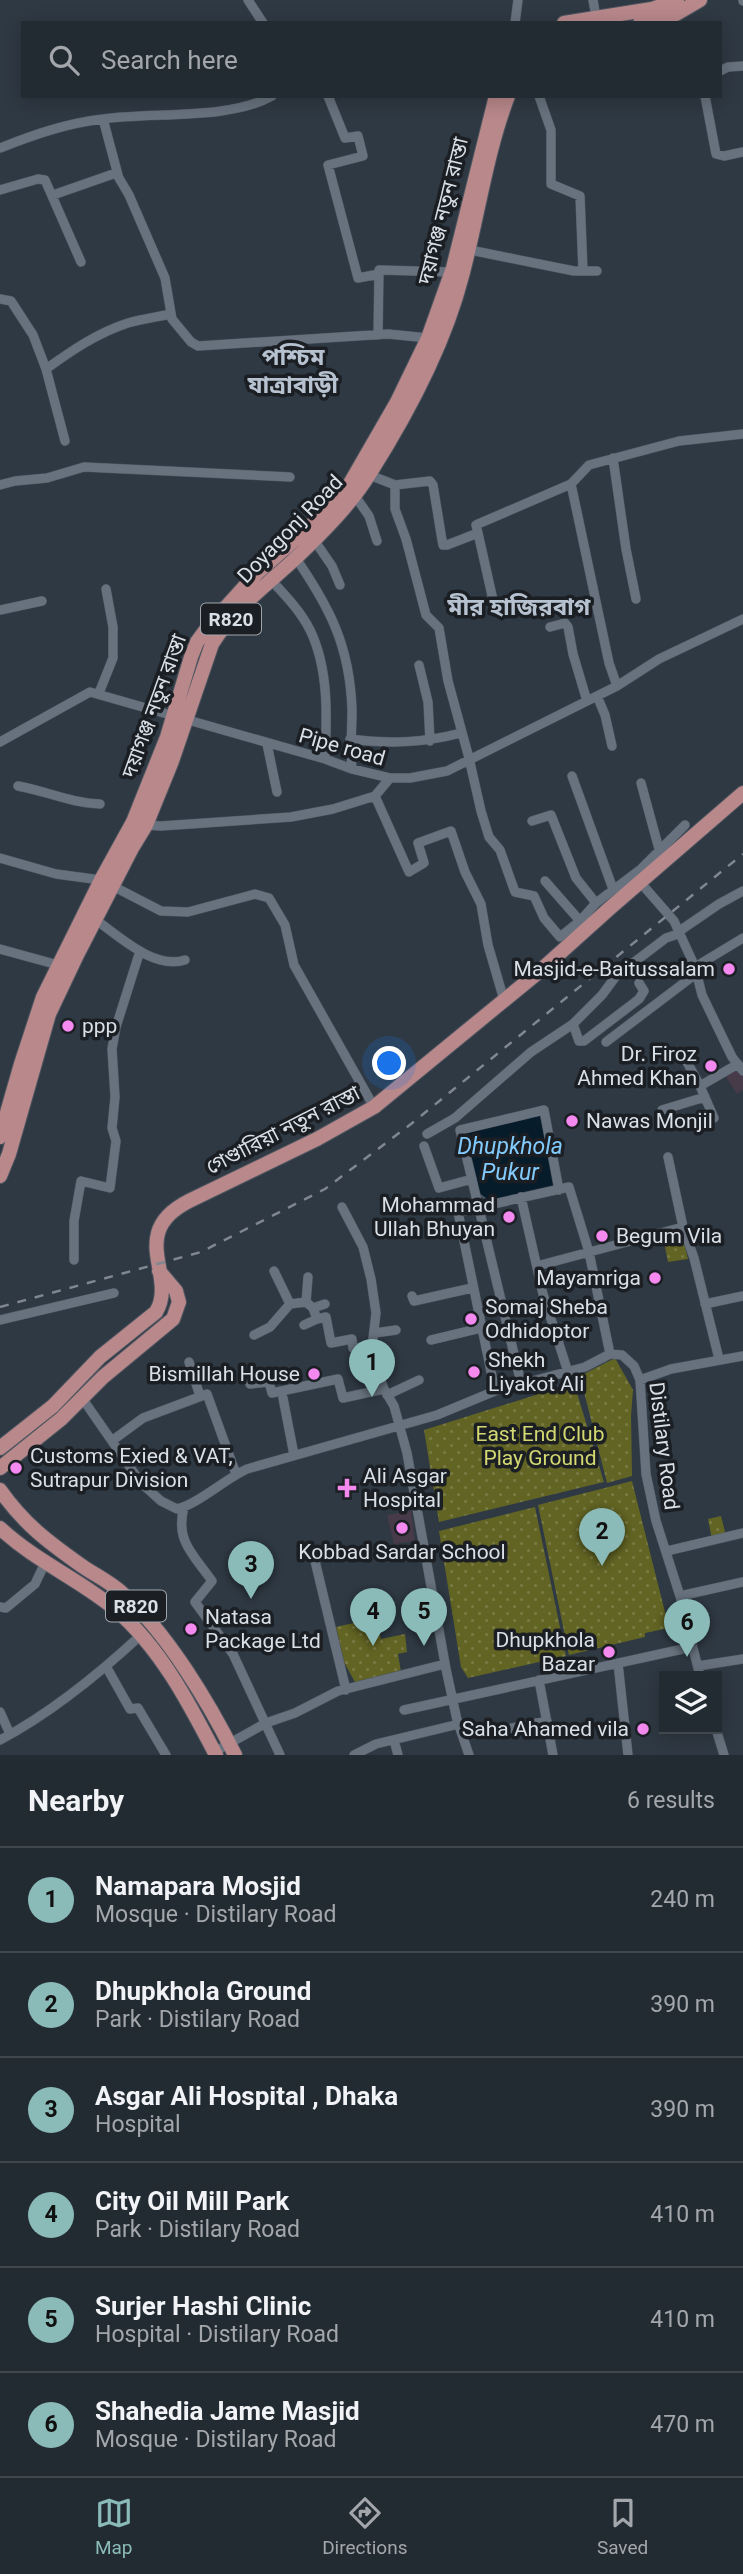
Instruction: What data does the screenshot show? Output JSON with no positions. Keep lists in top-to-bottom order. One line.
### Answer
{"streets":{"main road":["দয়াগঞ্জ নতুন রাস্তা","Doyagonj Road","R820","গেণ্ডারিয়া নতুন রাস্তা"],"street":["Pipe road","Distilary Road"]},"crossings":[["দয়াগঞ্জ নতুন রাস্তা","Doyagonj Road"],["দয়াগঞ্জ নতুন রাস্তা","R820"],["দয়াগঞ্জ নতুন রাস্তা","Pipe road"]],"districts":["পশ্চিম যাত্রাবাড়ী","মীর হাজিরবাগ"],"water":["Dhupkhola Pukur"],"parks":["East End Club Play Ground"],"places":{"other":["Masjid-e-Baitussalam","ppp","Dr. Firoz Ahmed Khan","Nawas Monjil","Mohammad Ullah Bhuyan","Begum Vila","Mayamriga","Somaj Sheba Odhidoptor","Shekh Liyakot Ali","Bismillah House","Customs Exied & VAT, Sutrapur Division","Kobbad Sardar School","Natasa Package Ltd","Dhupkhola Bazar","Saha Ahamed vila"],"health":["Ali Asgar Hospital"]},"page":{"search":"Search here","pins":["1","2","3","4","5","6"],"heading":["Nearby","6 results"],"list":[{"mark":"1","name":"Namapara Mosjid","note":"Mosque · Distilary Road","value":"240 m"},{"mark":"2","name":"Dhupkhola Ground","note":"Park · Distilary Road","value":"390 m"},{"mark":"3","name":"Asgar Ali Hospital , Dhaka","note":"Hospital","value":"390 m"},{"mark":"4","name":"City Oil Mill Park","note":"Park · Distilary Road","value":"410 m"},{"mark":"5","name":"Surjer Hashi Clinic","note":"Hospital · Distilary Road","value":"410 m"},{"mark":"6","name":"Shahedia Jame Masjid","note":"Mosque · Distilary Road","value":"470 m"}],"nav":["Map","Directions","Saved"]}}
